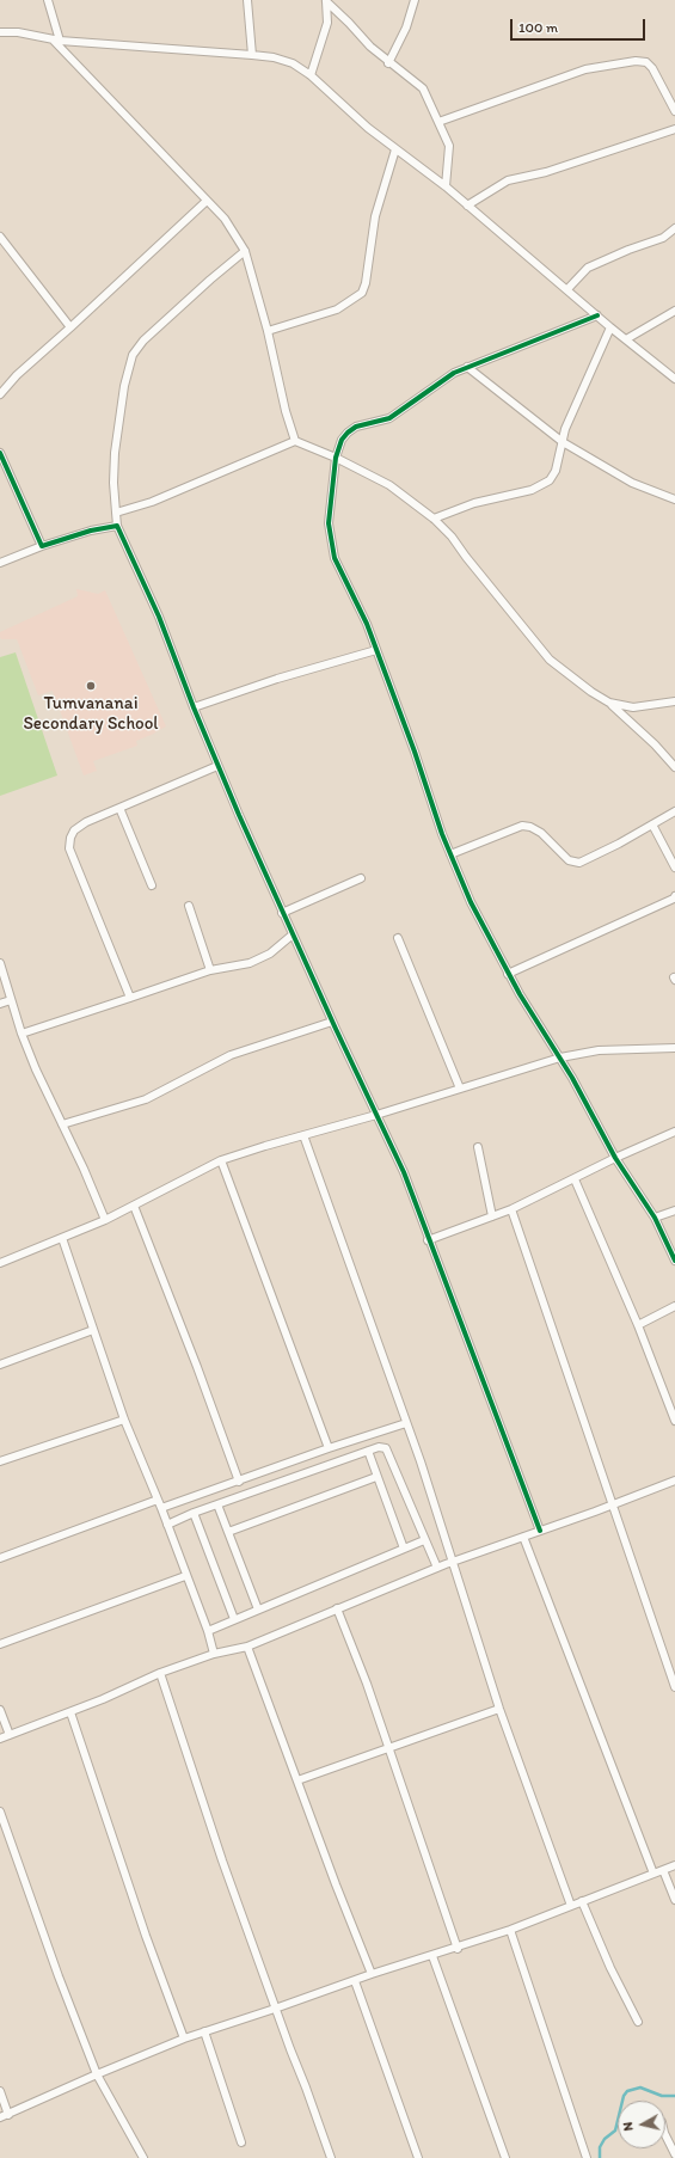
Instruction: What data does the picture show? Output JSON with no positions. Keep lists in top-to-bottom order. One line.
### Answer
{"places":["Tumvananai Secondary School"],"scale_bar":"100 m","north":"left"}
